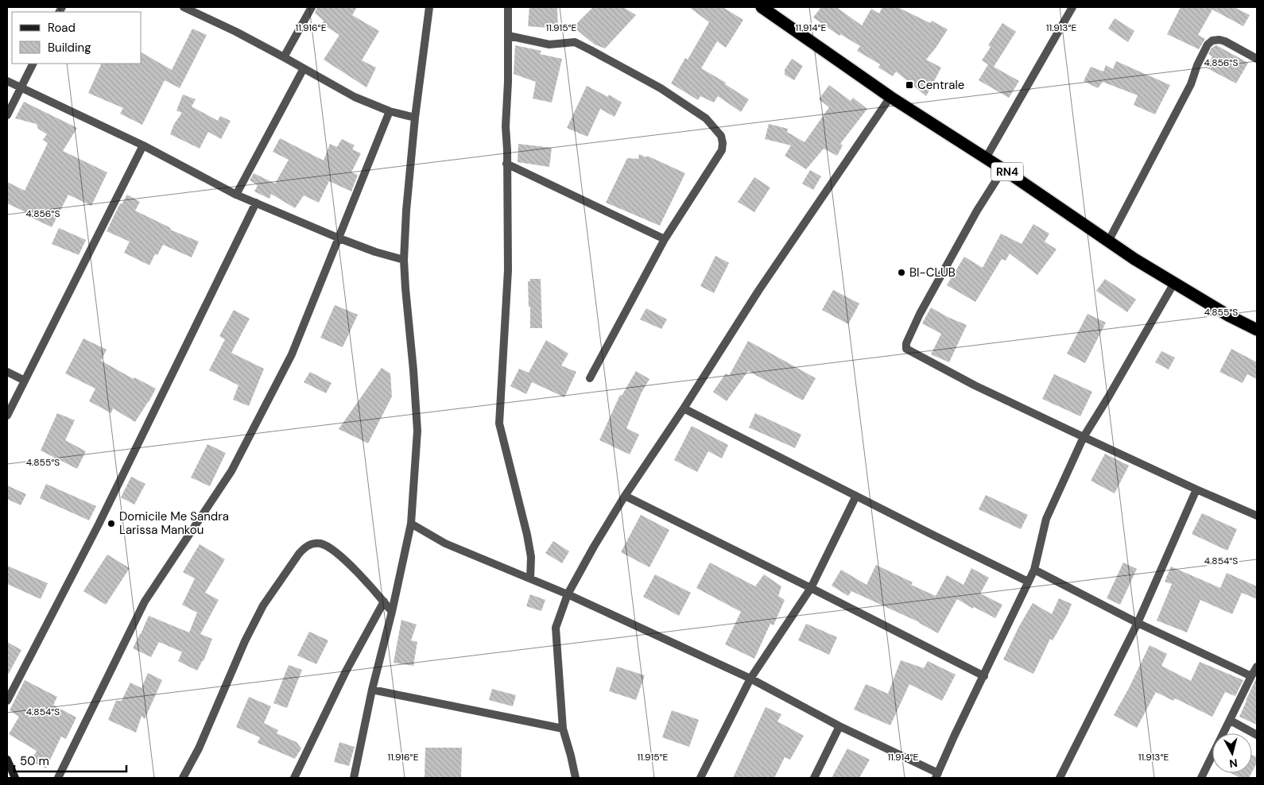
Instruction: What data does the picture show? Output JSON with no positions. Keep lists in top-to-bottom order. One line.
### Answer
{"streets":{"highway":["RN4"]},"places":{"transit":["Centrale"],"other":["BI-CLUB","Domicile Me Sandra Larissa Mankou"]},"legend":["Road","Building"],"scale_bar":"50 m","north":"bottom","coordinates":["11.916°E","11.915°E","11.914°E","11.913°E","4.856°S","4.855°S","4.854°S"]}
